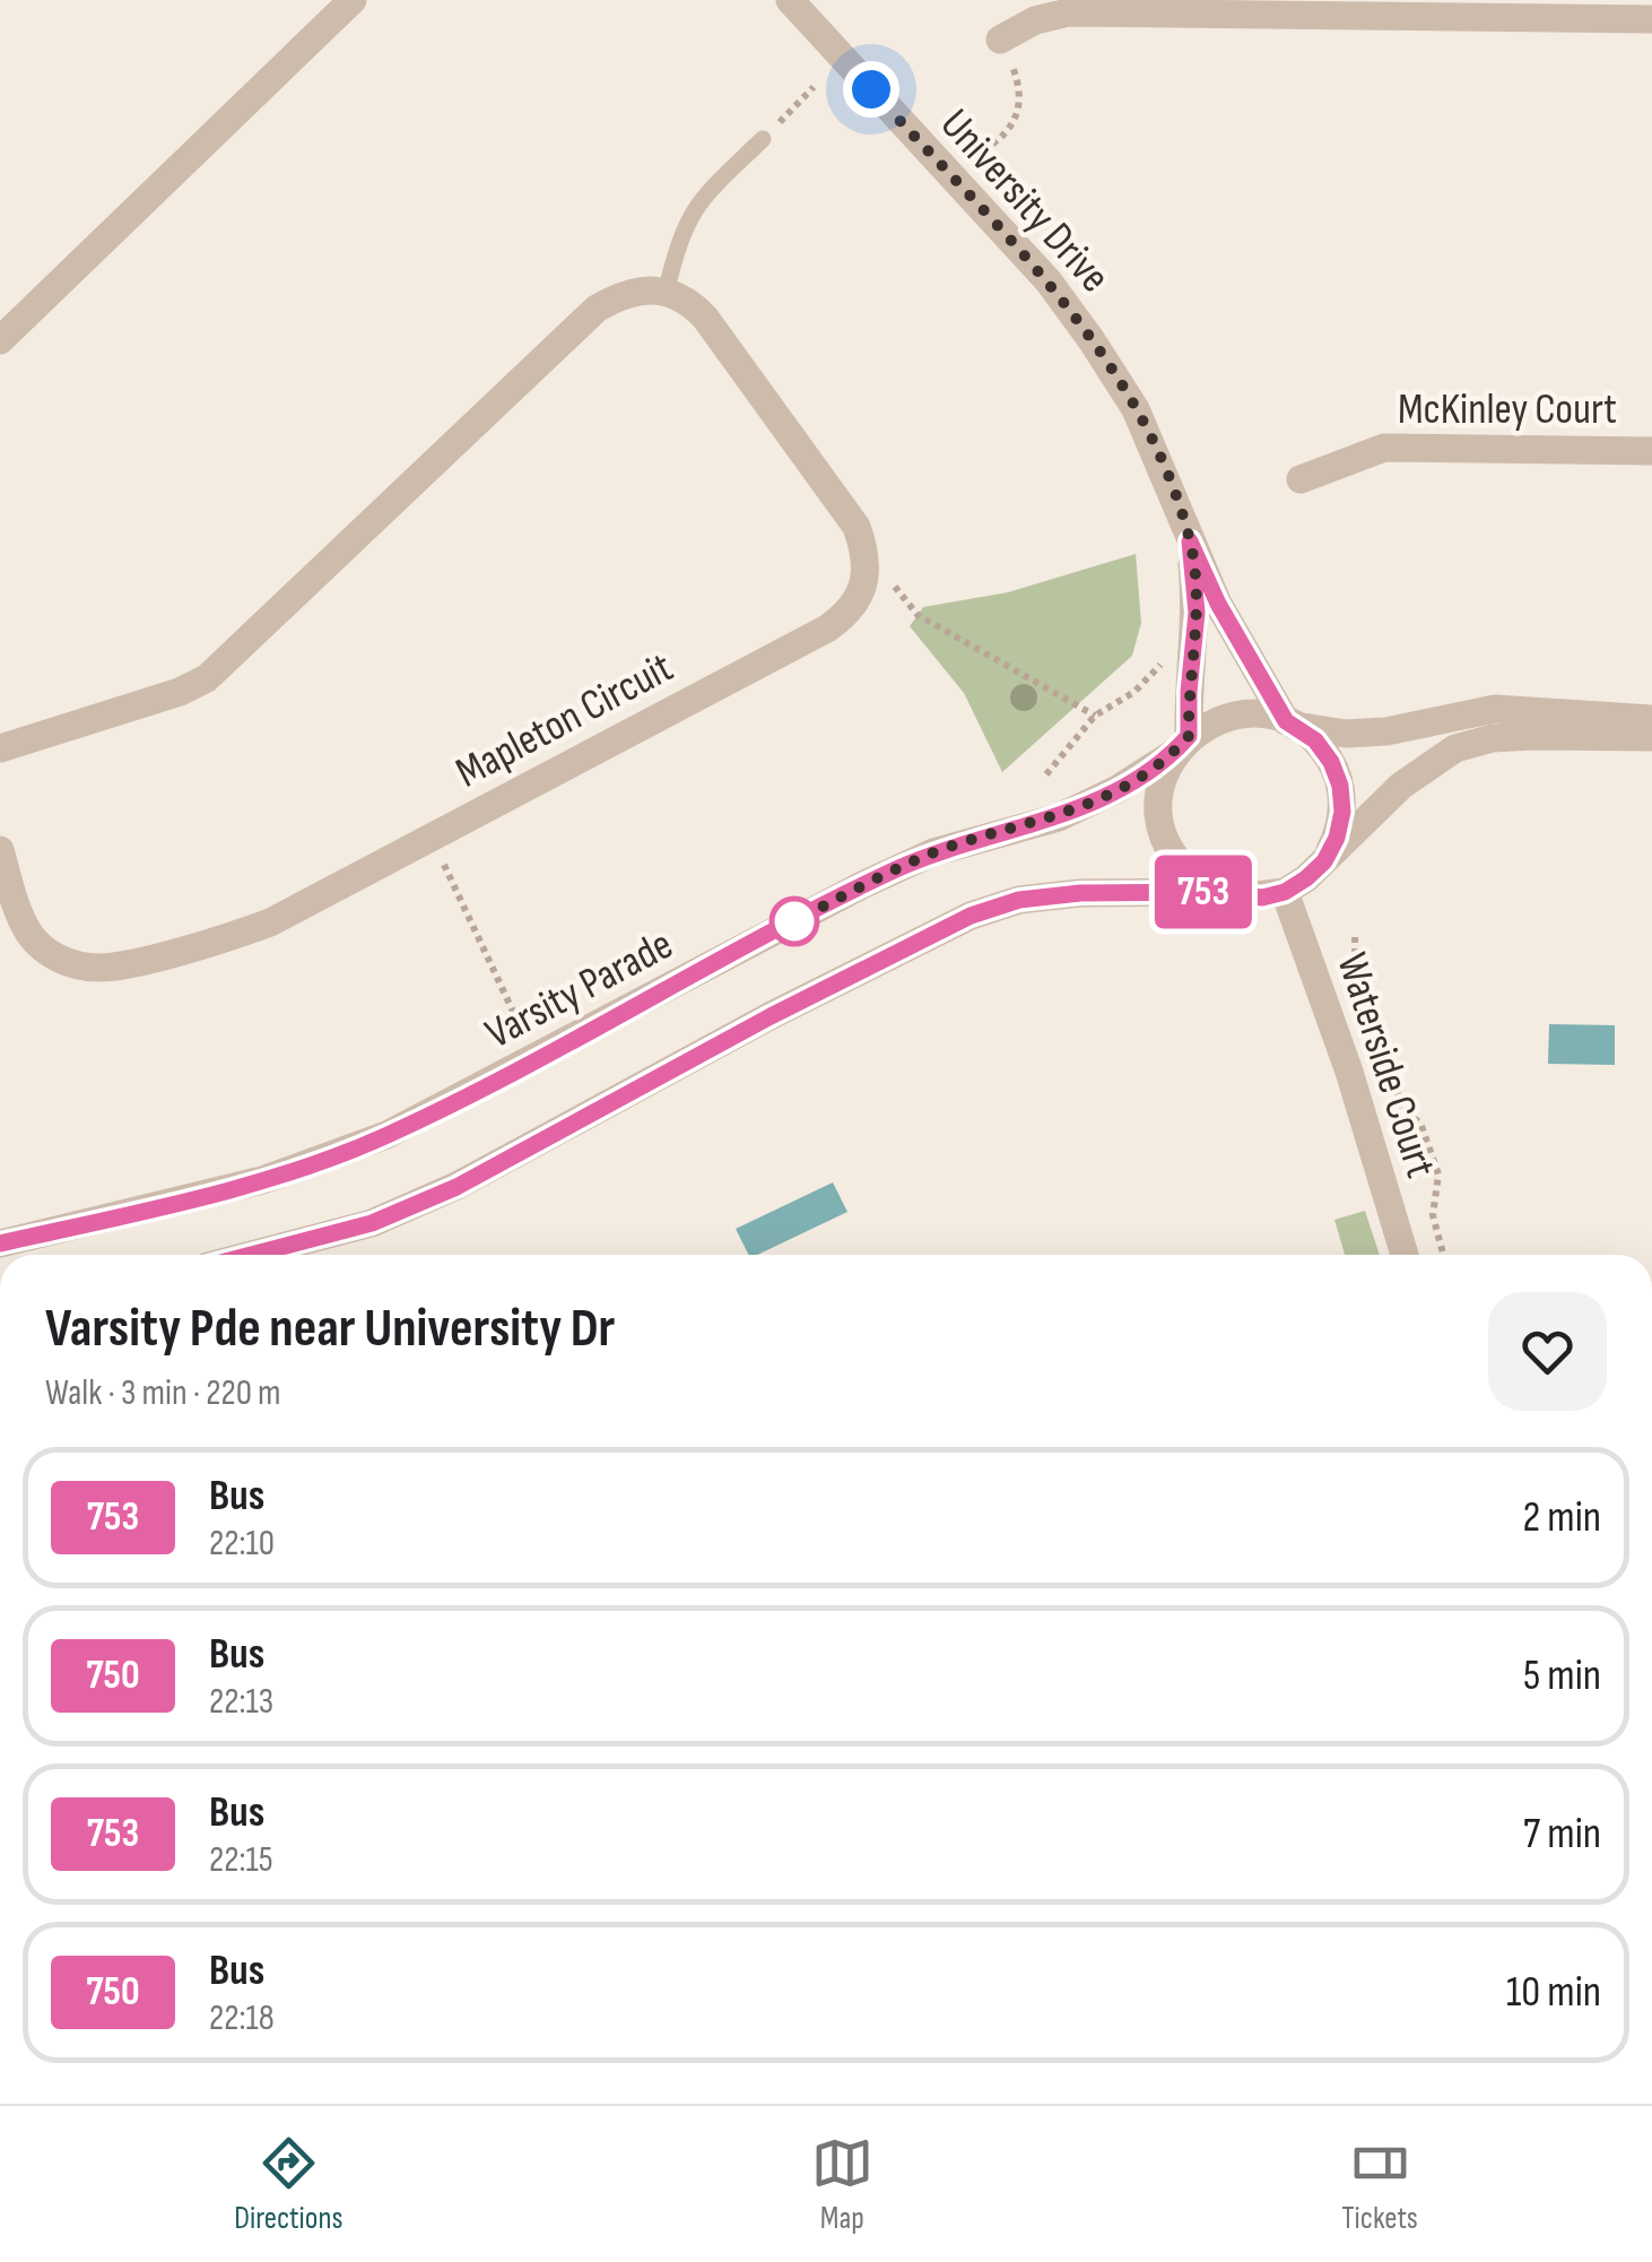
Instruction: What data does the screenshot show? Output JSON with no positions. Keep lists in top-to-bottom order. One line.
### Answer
{"streets":{"street":["University Drive","McKinley Court","Mapleton Circuit","Varsity Parade","Waterside Court"]},"crossings":[["University Drive","Varsity Parade"],["University Drive","Waterside Court"],["Varsity Parade","Waterside Court"]],"lines":["bus line 753"],"page":{"on_map":"753","heading":["Varsity Pde near University Dr","Walk · 3 min · 220 m"],"list":[{"mark":"753","name":"Bus","note":"22:10","value":"2 min"},{"mark":"750","name":"Bus","note":"22:13","value":"5 min"},{"mark":"753","name":"Bus","note":"22:15","value":"7 min"},{"mark":"750","name":"Bus","note":"22:18","value":"10 min"}],"tabs":["Directions","Map","Tickets"]}}
